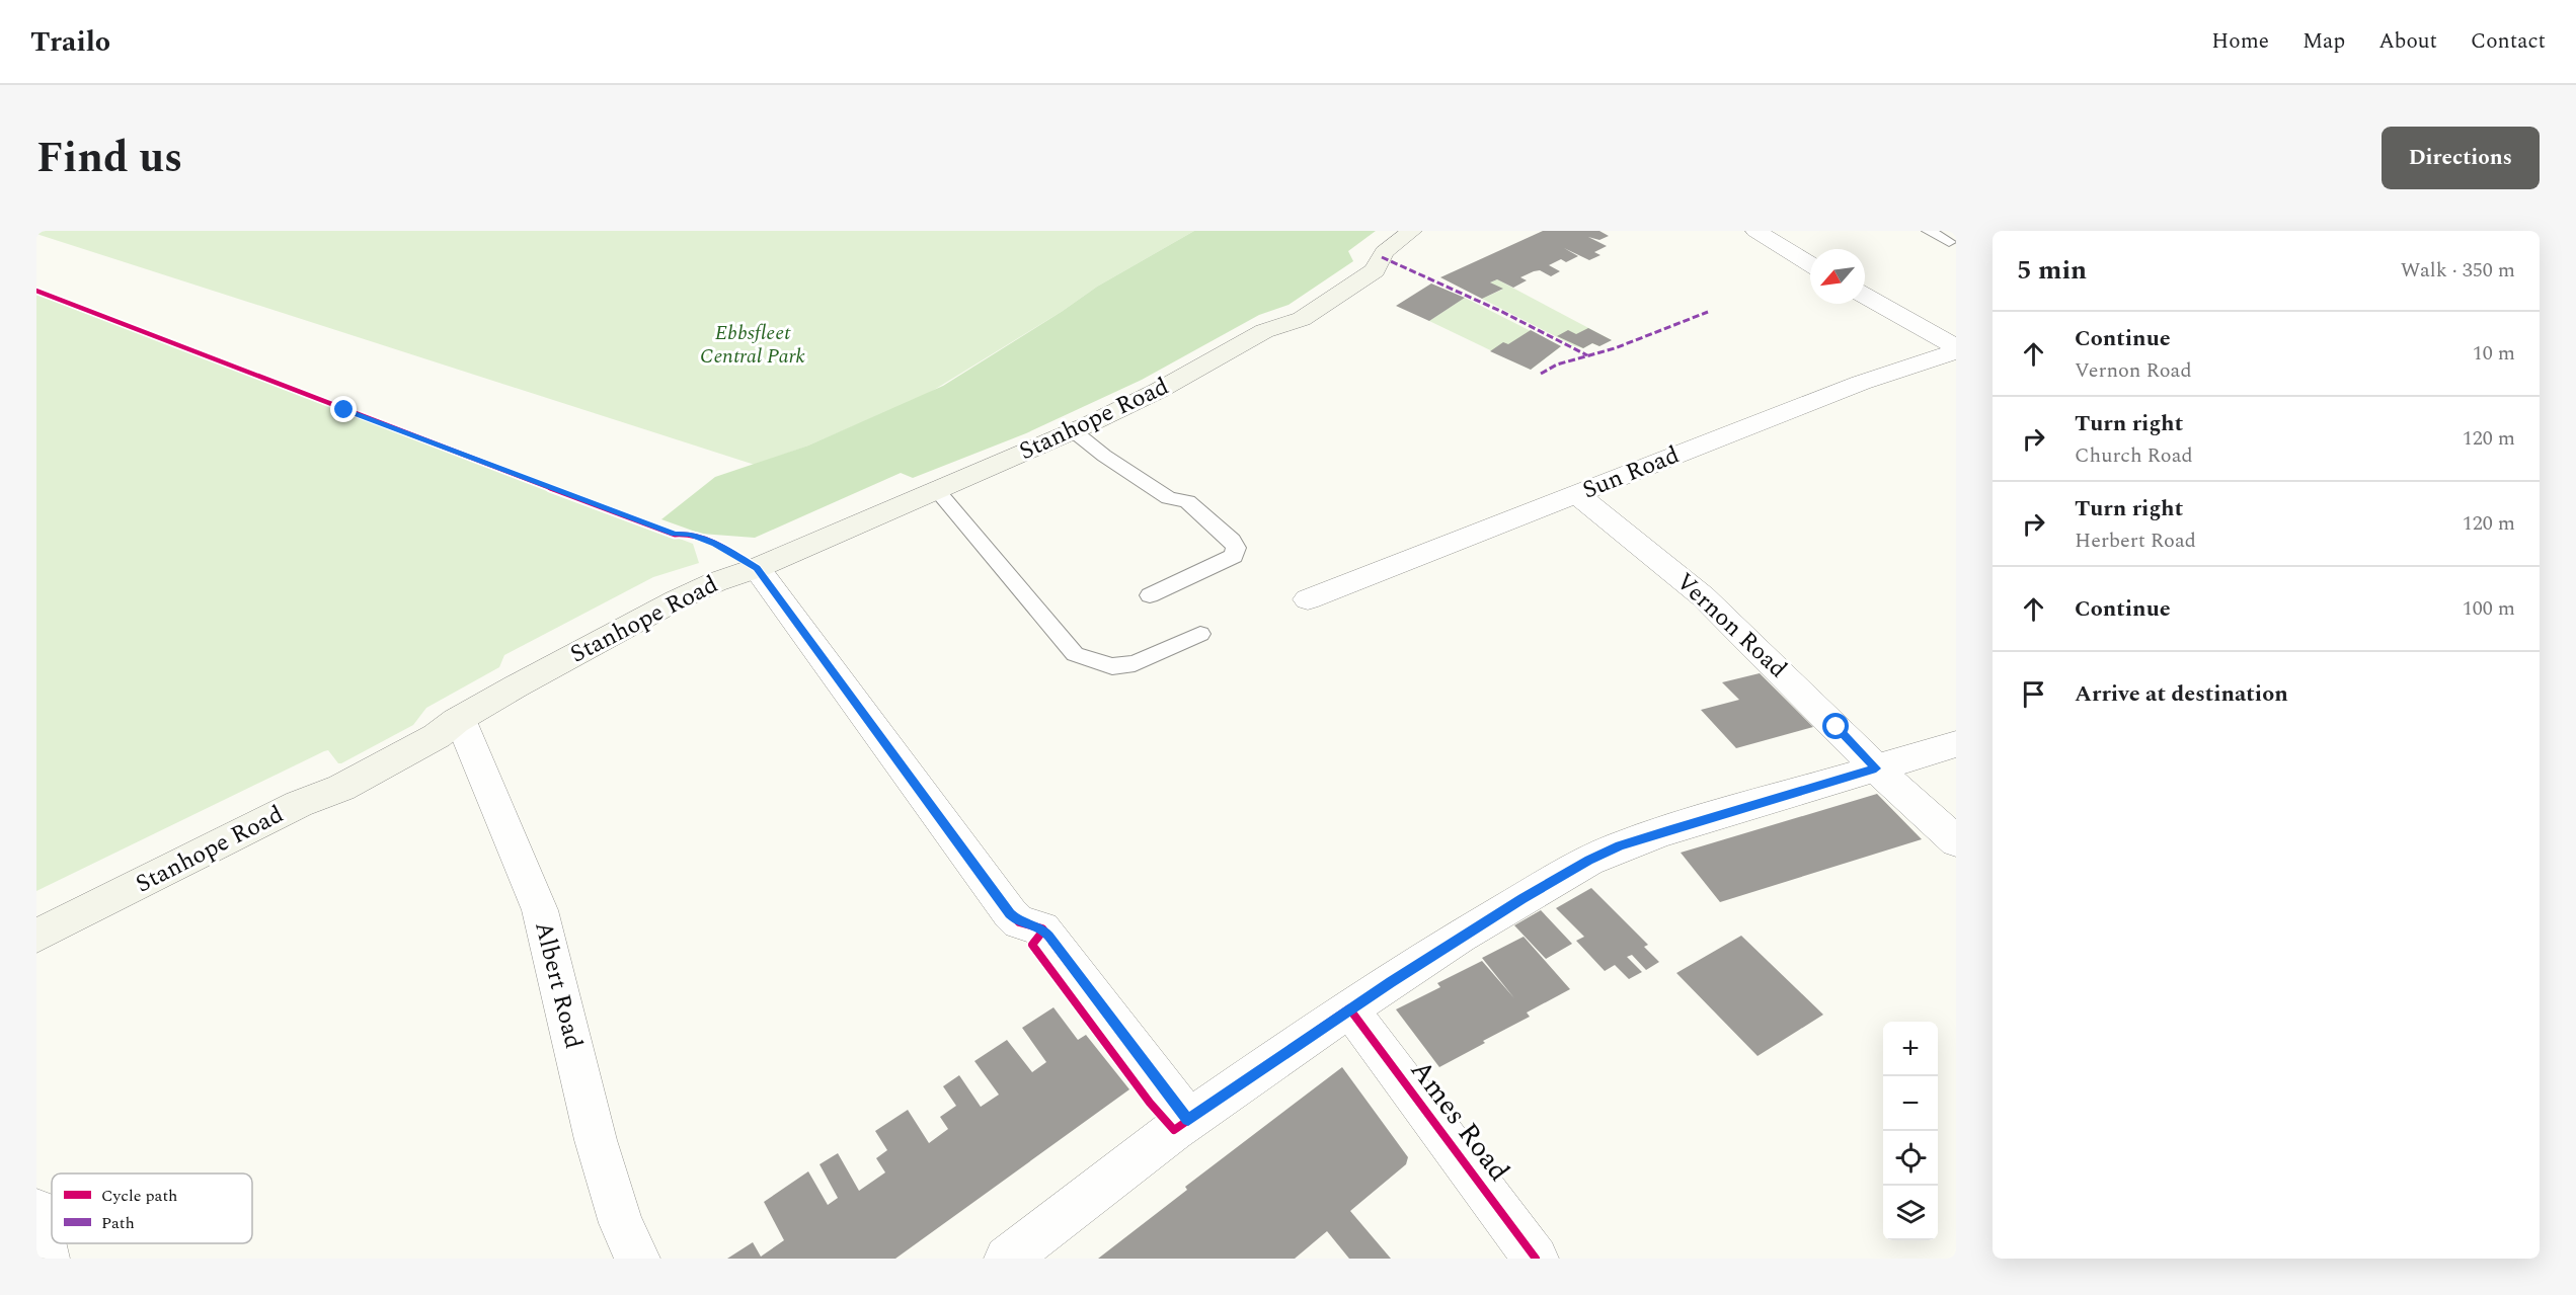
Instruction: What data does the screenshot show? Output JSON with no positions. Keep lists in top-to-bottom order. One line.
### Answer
{"streets":{"main road":["Stanhope Road"],"street":["Sun Road","Vernon Road","Albert Road","Ames Road"]},"crossings":[["Stanhope Road","Albert Road"],["Sun Road","Vernon Road"]],"parks":["Ebbsfleet Central Park"],"legend":["Cycle path","Path"],"north":"bottom left","page":{"header":"Trailo","nav":["Home","Map","About","Contact"],"title":"Find us","buttons":"Directions","heading":["5 min","Walk · 350 m"],"list":[["Continue","Vernon Road","10 m"],["Turn right","Church Road","120 m"],["Turn right","Herbert Road","120 m"],["Continue","100 m"],"Arrive at destination"],"map_buttons":["+","−"]}}
